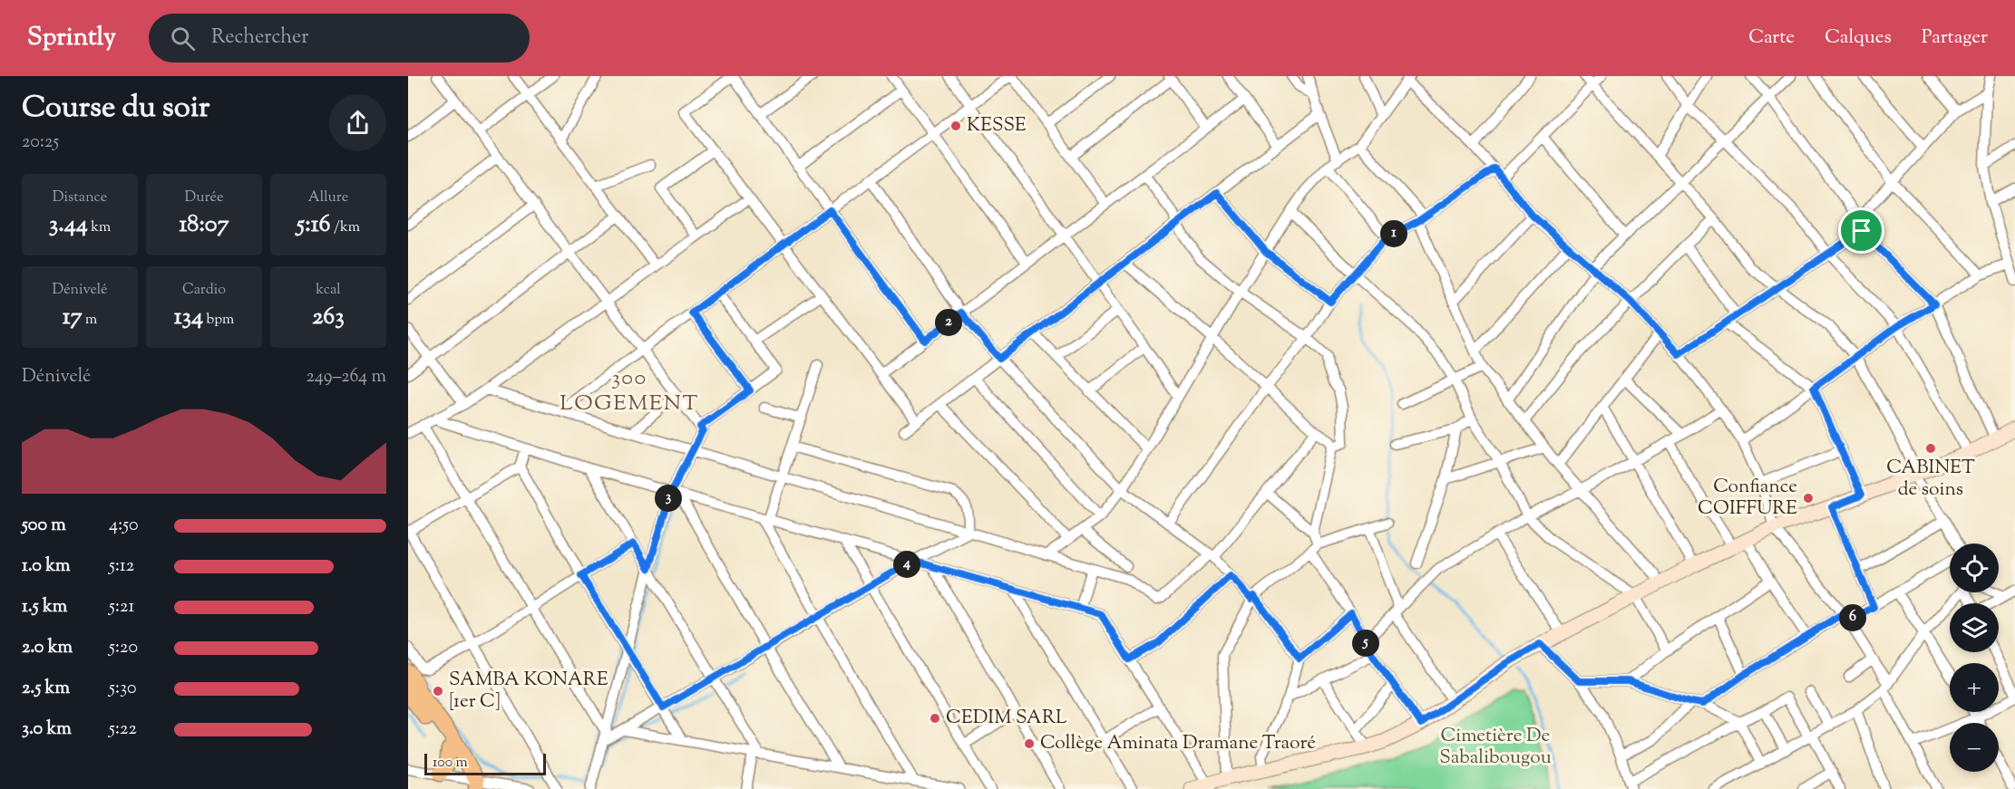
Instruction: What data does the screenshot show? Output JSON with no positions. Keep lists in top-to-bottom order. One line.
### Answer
{"districts":["300 LOGEMENT"],"parks":["Cimetière De Sabalibougou"],"places":["KESSE","CABINET de soins","Confiance COIFFURE","SAMBA KONARE [1er C]","CEDIM SARL","Collège Aminata Dramane Traoré"],"scale_bar":"100 m","page":{"header":"Sprintly","search":"Rechercher","nav":["Carte","Calques","Partager"],"heading":["Course du soir","20:25"],"stats":[["Distance","3.44 km"],["Durée","18:07"],["Allure","5:16 /km"],["Dénivelé","17 m"],["Cardio","134 bpm"],["kcal","263"]],"pins":["1","2","3","4","6","5"],"chart":["Dénivelé","249–264 m"],"list":[{"name":"500 m","note":"4:50"},{"name":"1.0 km","note":"5:12"},{"name":"1.5 km","note":"5:21"},{"name":"2.0 km","note":"5:20"},{"name":"2.5 km","note":"5:30"},{"name":"3.0 km","note":"5:22"}],"map_buttons":["+","−"],"scale":"100 m"}}
